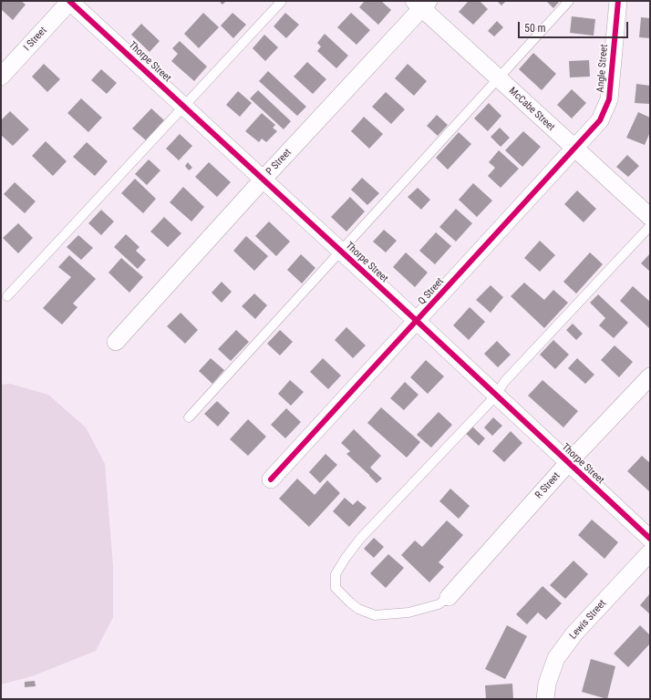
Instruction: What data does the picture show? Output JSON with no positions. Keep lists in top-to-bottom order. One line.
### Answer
{"streets":{"street":["I Street","Thorpe Street","Angle Street","McCabe Street","P Street","Q Street","R Street","Lewis Street"]},"crossings":[["I Street","Thorpe Street"],["Thorpe Street","P Street"],["Thorpe Street","Q Street"],["Thorpe Street","R Street"],["Angle Street","McCabe Street"],["Angle Street","Q Street"],["McCabe Street","P Street"],["McCabe Street","Q Street"]],"scale_bar":"50 m"}
